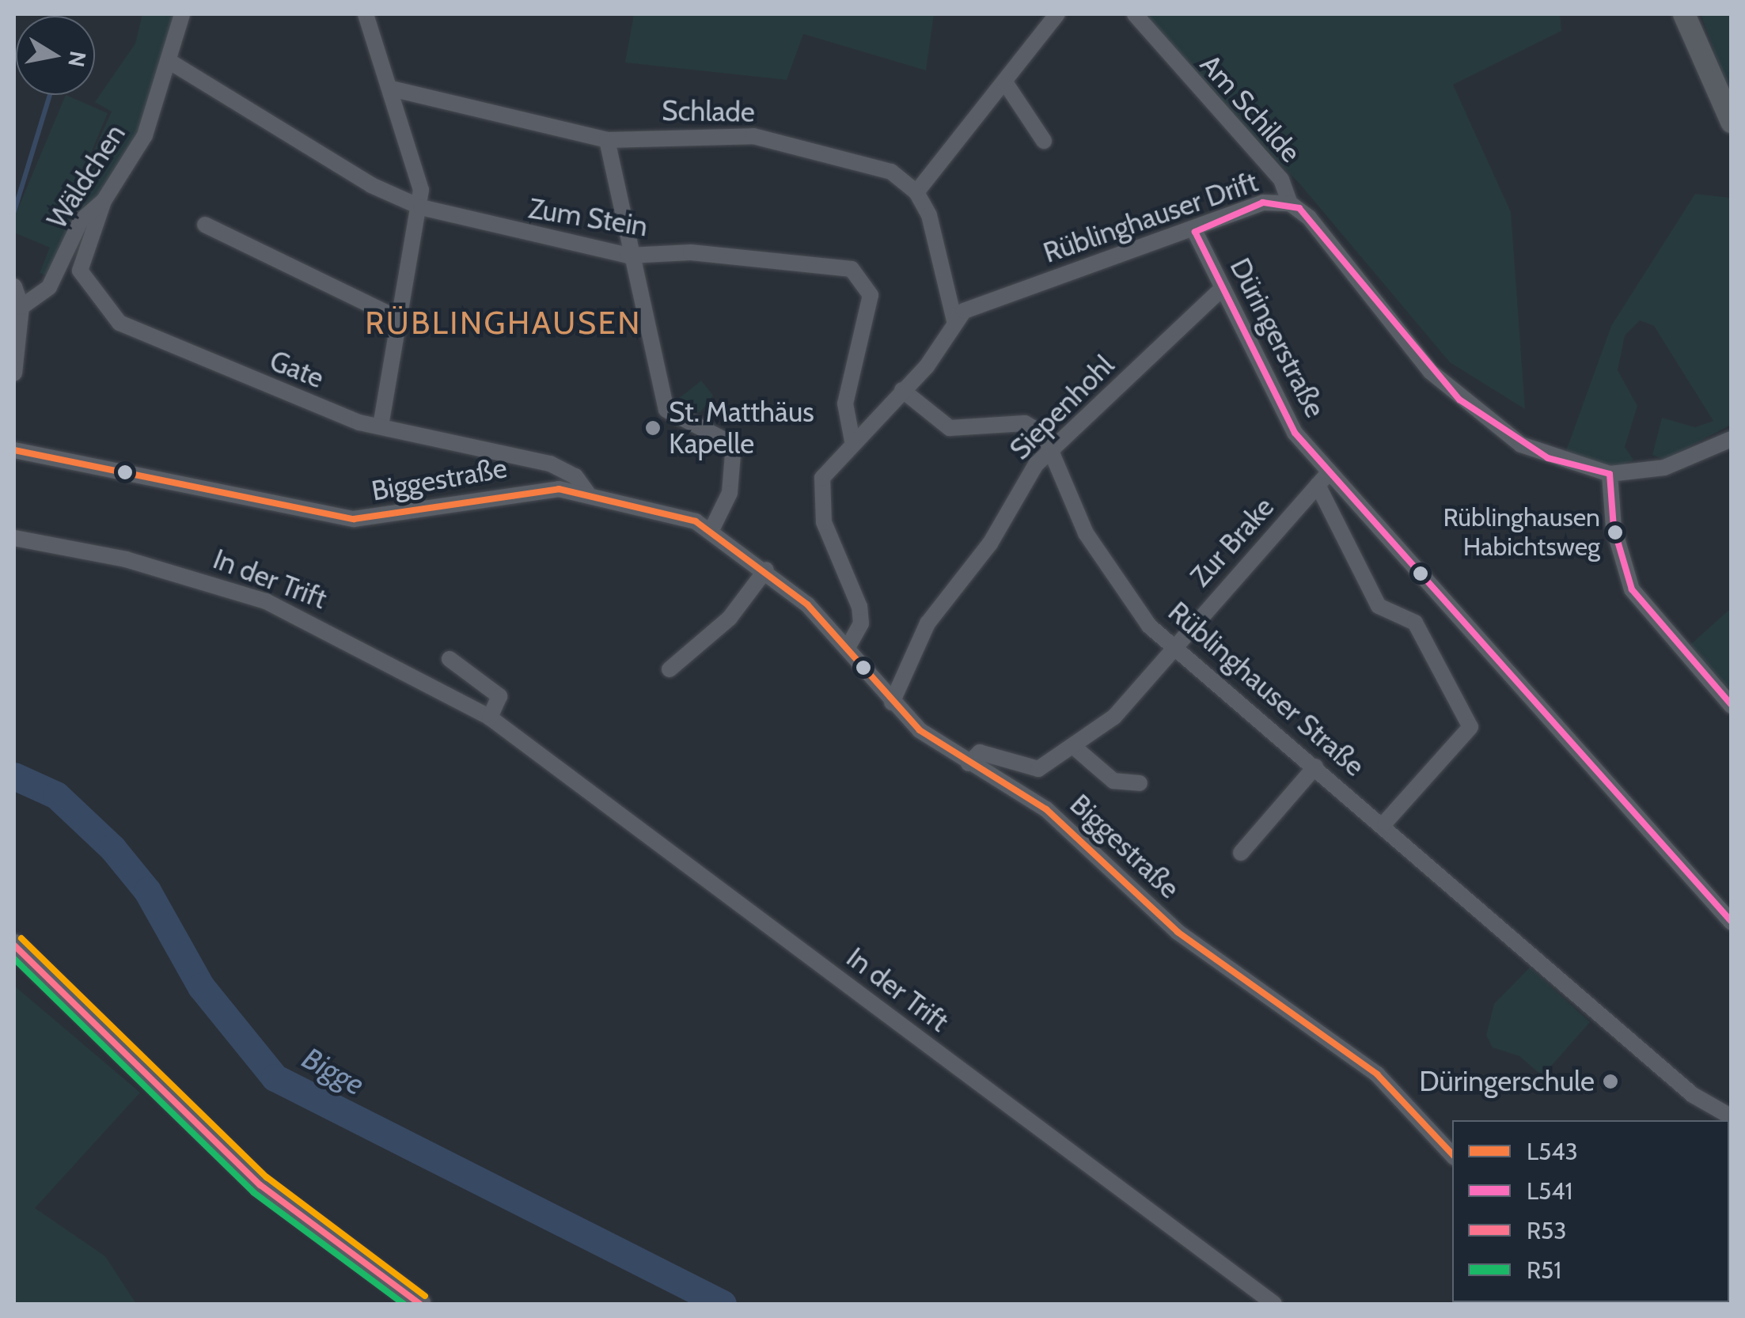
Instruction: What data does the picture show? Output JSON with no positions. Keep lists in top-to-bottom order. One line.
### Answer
{"streets":{"street":["Am Schilde","Schlade","Wäldchen","Zum Stein","Rüblinghauser Drift","Düringerstraße","Gate","Siepenhohl","Biggestraße","Zur Brake","In der Trift","Rüblinghauser Straße"]},"crossings":[["Am Schilde","Rüblinghauser Drift"],["Wäldchen","Zum Stein"],["Wäldchen","Gate"],["Zum Stein","Rüblinghauser Drift"],["Rüblinghauser Drift","Düringerstraße"],["Rüblinghauser Drift","Biggestraße"],["Düringerstraße","Siepenhohl"],["Düringerstraße","Zur Brake"],["Düringerstraße","Rüblinghauser Straße"],["Gate","Biggestraße"],["Siepenhohl","Biggestraße"],["Siepenhohl","Rüblinghauser Straße"],["Biggestraße","Zur Brake"],["Zur Brake","Rüblinghauser Straße"]],"districts":["RÜBLINGHAUSEN"],"water":["Bigge"],"places":["St. Matthäus Kapelle","Rüblinghausen Habichtsweg","Düringerschule"],"lines":["transit line L541","transit line L543","transit line R53","transit line R51"],"legend":["L543","L541","R53","R51"],"north":"right"}
